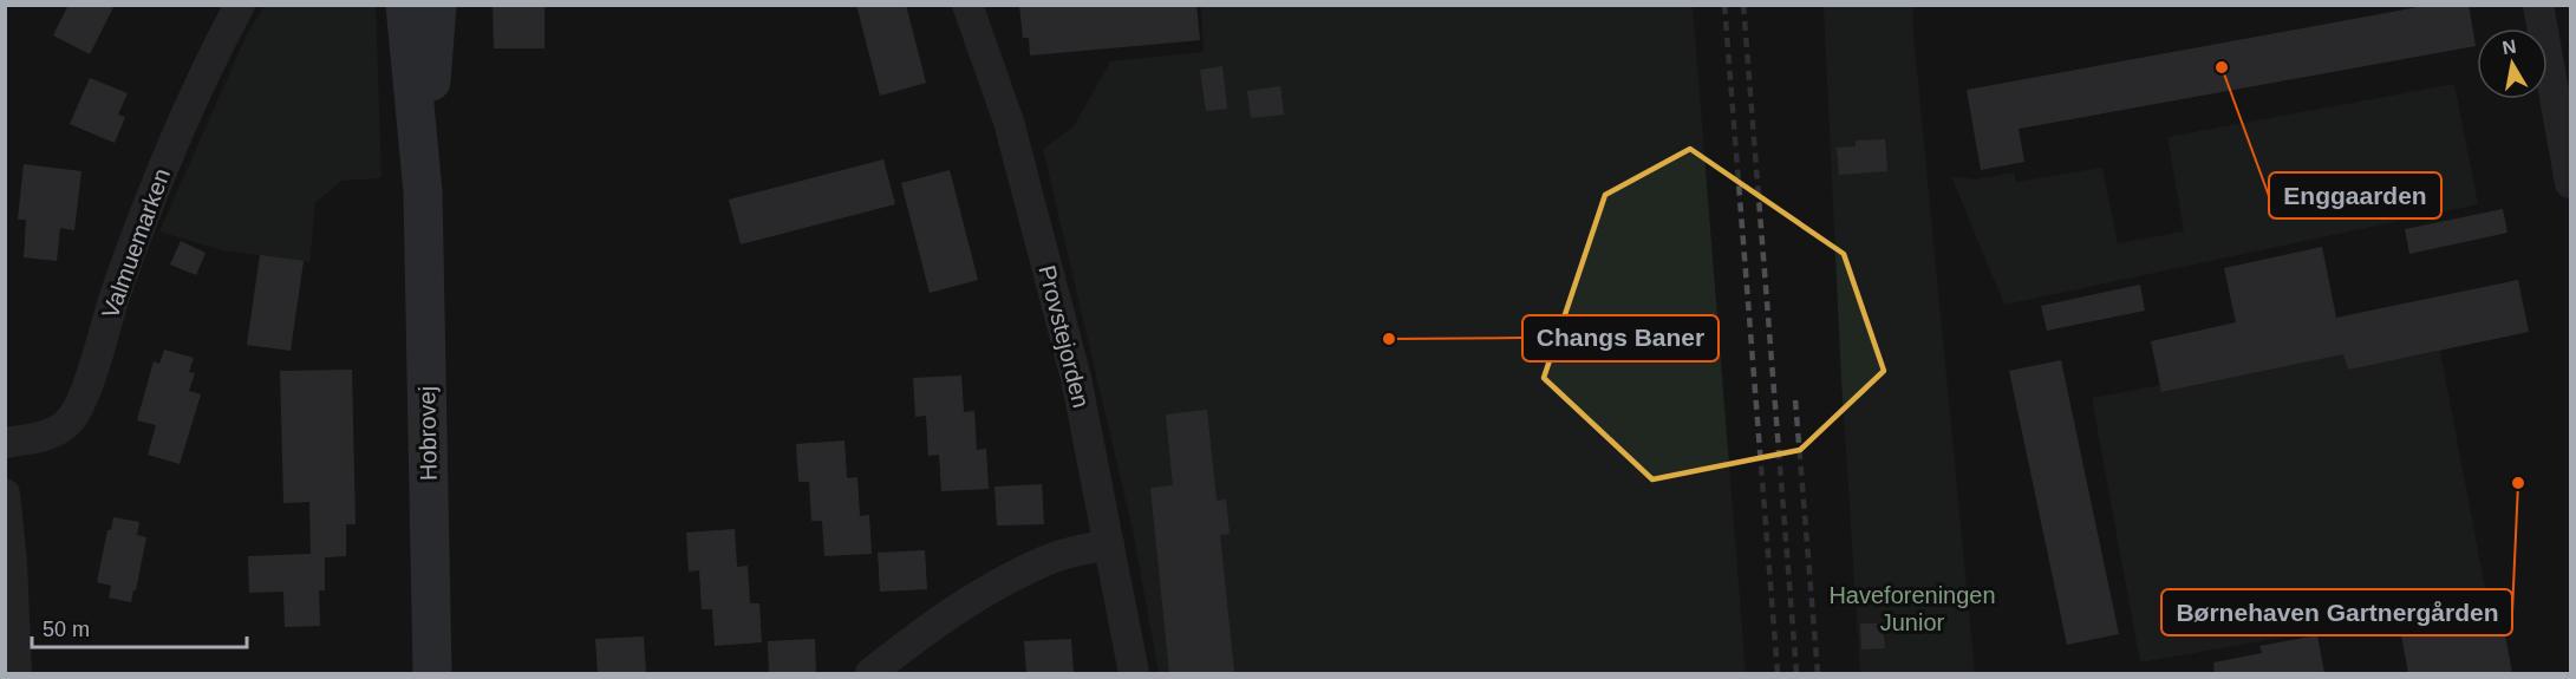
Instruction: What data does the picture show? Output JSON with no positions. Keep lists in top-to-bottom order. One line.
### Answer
{"streets":{"main road":["Hobrovej"],"street":["Valmuemarken","Provstejorden"]},"parks":["Haveforeningen Junior"],"places":["Enggaarden","Changs Baner","Børnehaven Gartnergården"],"scale_bar":"50 m","north":"top"}
